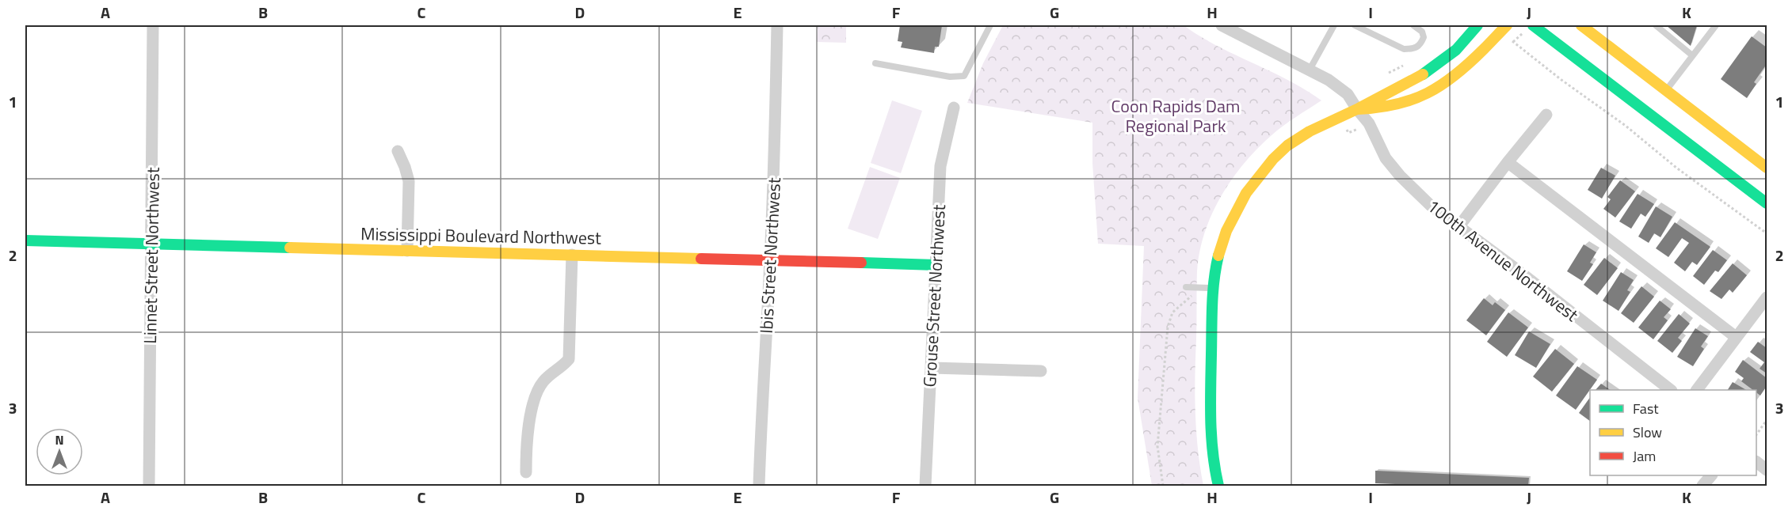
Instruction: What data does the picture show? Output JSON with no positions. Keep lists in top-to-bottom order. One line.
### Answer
{"streets":{"street":["Mississippi Boulevard Northwest","Linnet Street Northwest","Ibis Street Northwest","100th Avenue Northwest","Grouse Street Northwest"]},"crossings":[["Mississippi Boulevard Northwest","Linnet Street Northwest"],["Mississippi Boulevard Northwest","Ibis Street Northwest"],["Mississippi Boulevard Northwest","Grouse Street Northwest"]],"parks":["Coon Rapids Dam Regional Park"],"legend":["Fast","Slow","Jam"],"north":"top","grid":{"columns":["A","B","C","D","E","F","G","H","I","J","K"],"rows":["1","2","3"]}}
